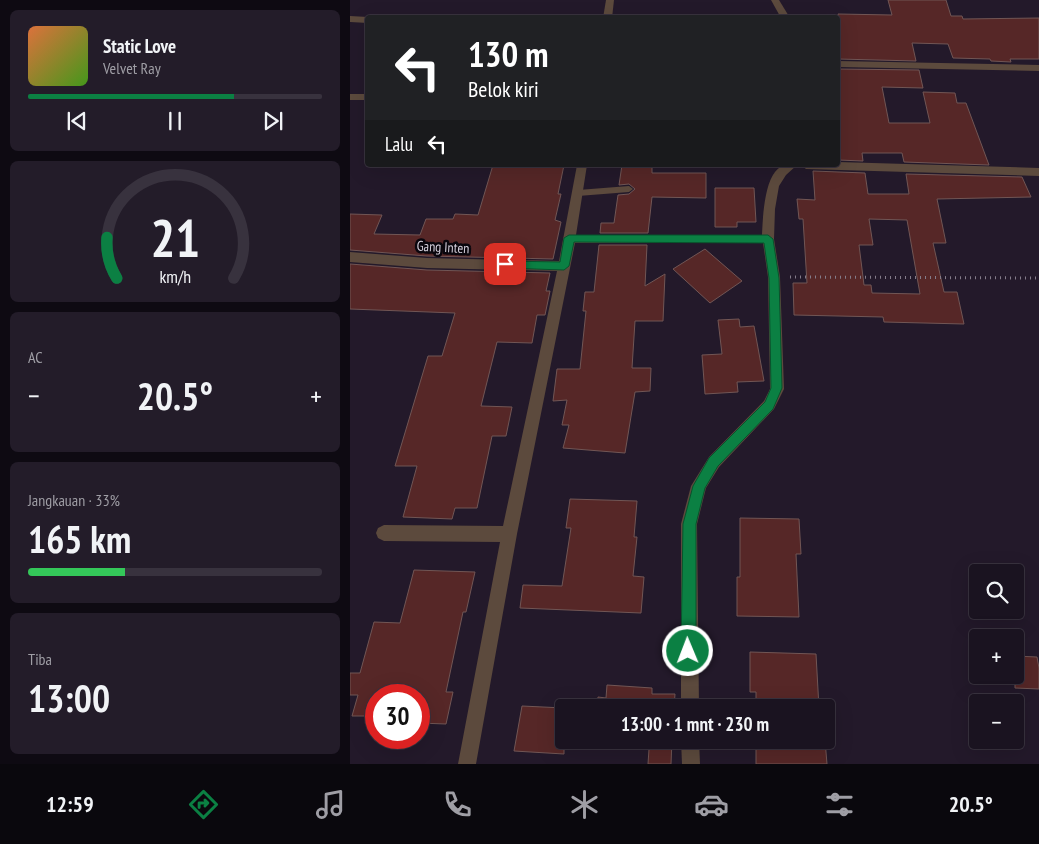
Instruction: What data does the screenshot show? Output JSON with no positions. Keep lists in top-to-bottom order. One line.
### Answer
{"streets":{"street":["Gang Inten"]},"page":{"turn":["130 m","Belok kiri"],"song":["Static Love","Velvet Ray"],"then":"Lalu","tile":["AC",["Jangkauan · 33%","165 km"],["Tiba","13:00"]],"heat":["−","20.5°","+"],"map_buttons":["+","−"],"limit":"30","trip":"13:00 · 1 mnt · 230 m","tabs":["12:59","20.5°"],"gauge":["21","km/h"]}}
